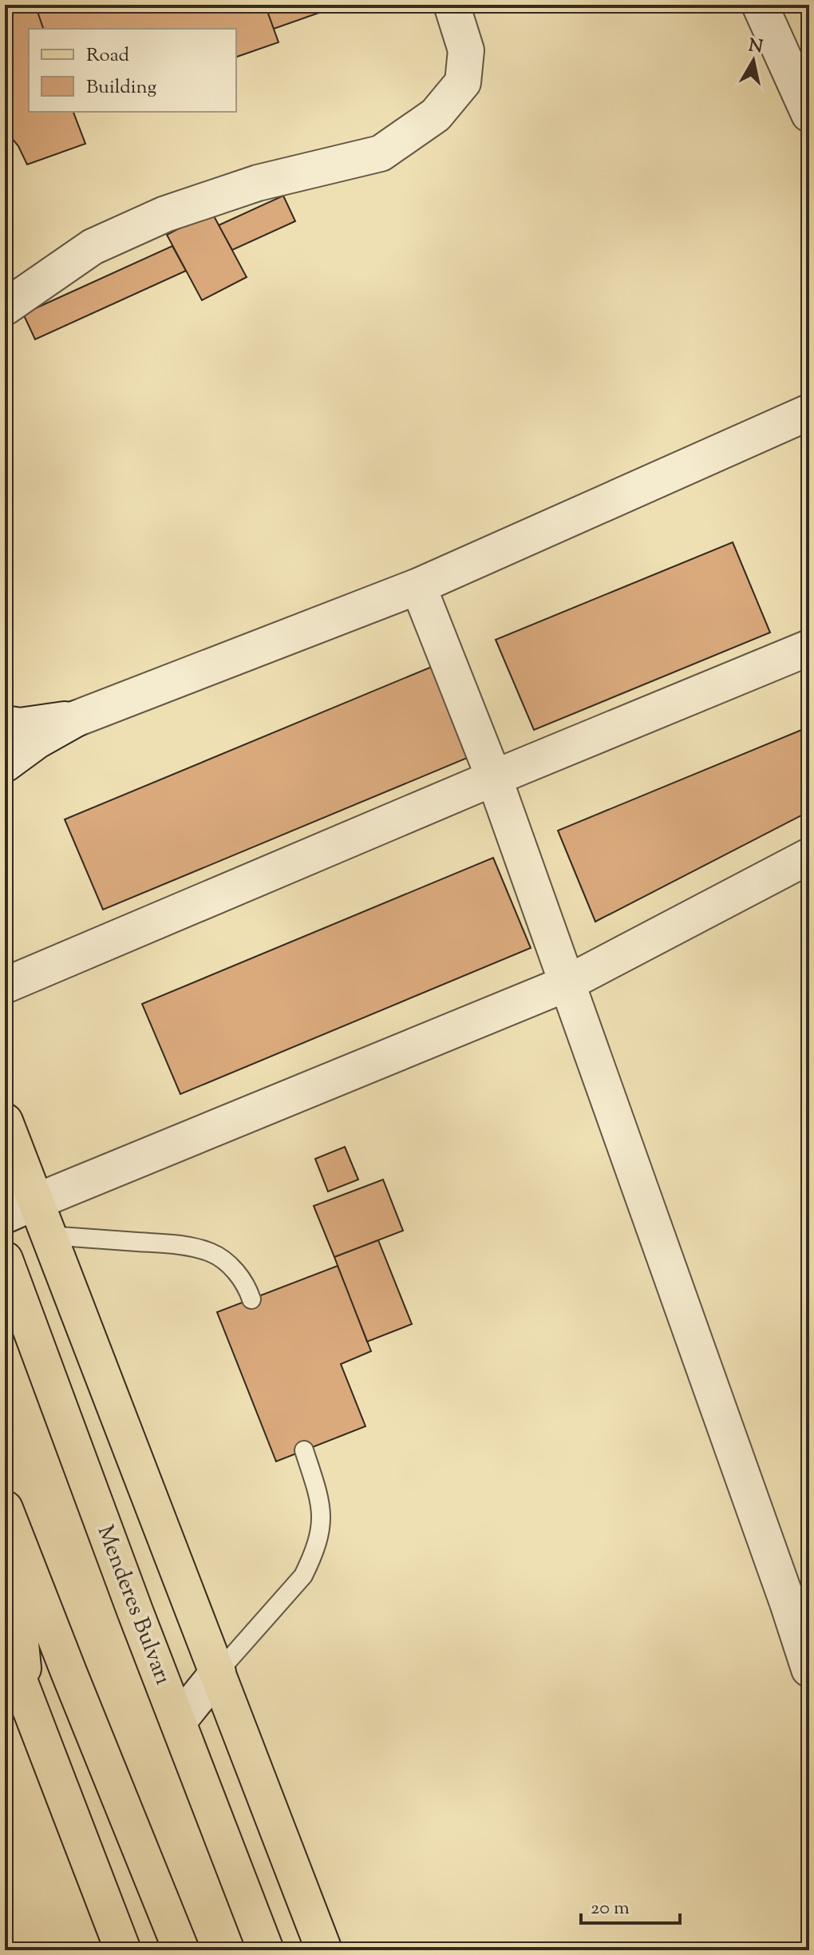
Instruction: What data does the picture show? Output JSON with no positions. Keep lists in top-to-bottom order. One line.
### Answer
{"streets":{"main road":["Menderes Bulvarı"]},"legend":["Road","Building"],"scale_bar":"20 m","north":"top"}
